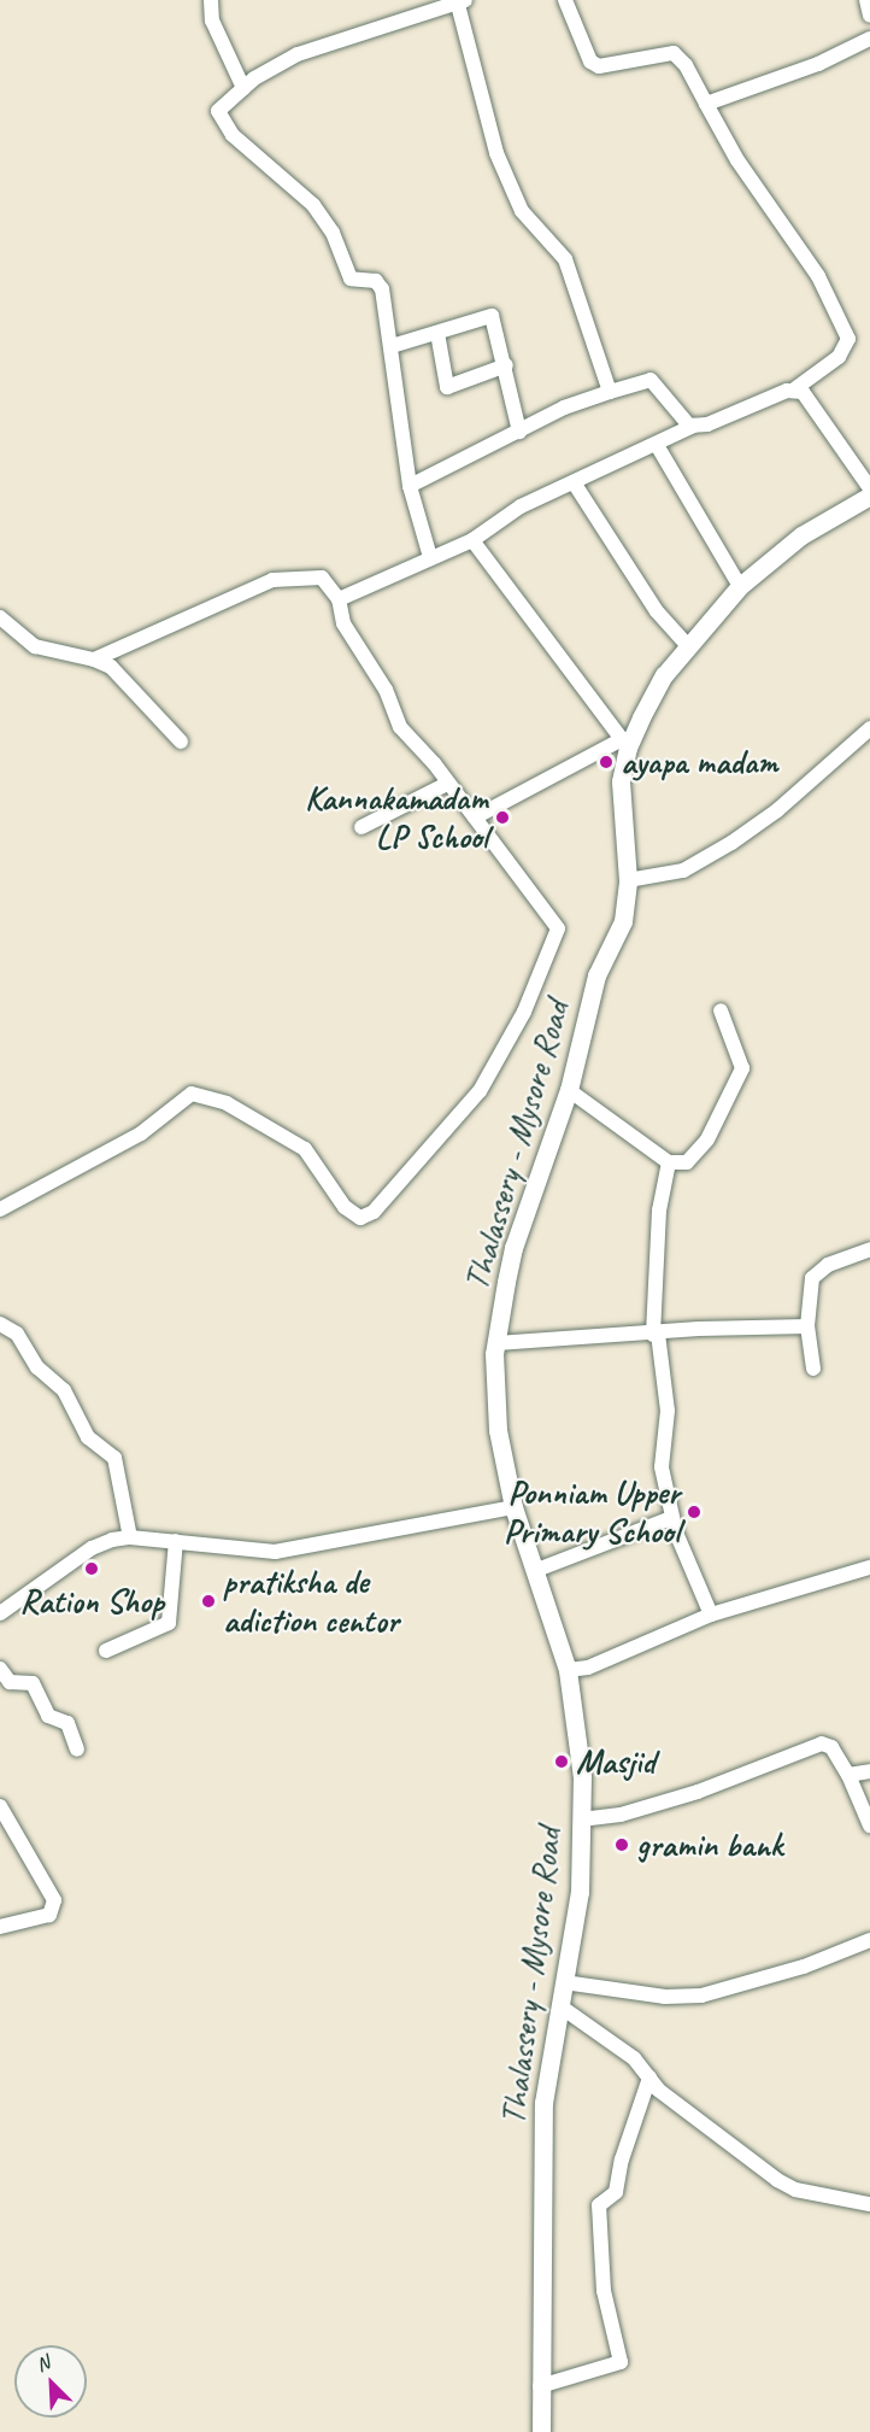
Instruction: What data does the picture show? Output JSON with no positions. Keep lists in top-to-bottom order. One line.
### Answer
{"streets":{"main road":["Thalassery - Mysore Road"]},"places":["ayapa madam","Kannakamadam LP School","Ponniam Upper Primary School","Ration Shop","pratiksha de adiction centor","Masjid","gramin bank"],"north":"top left"}
